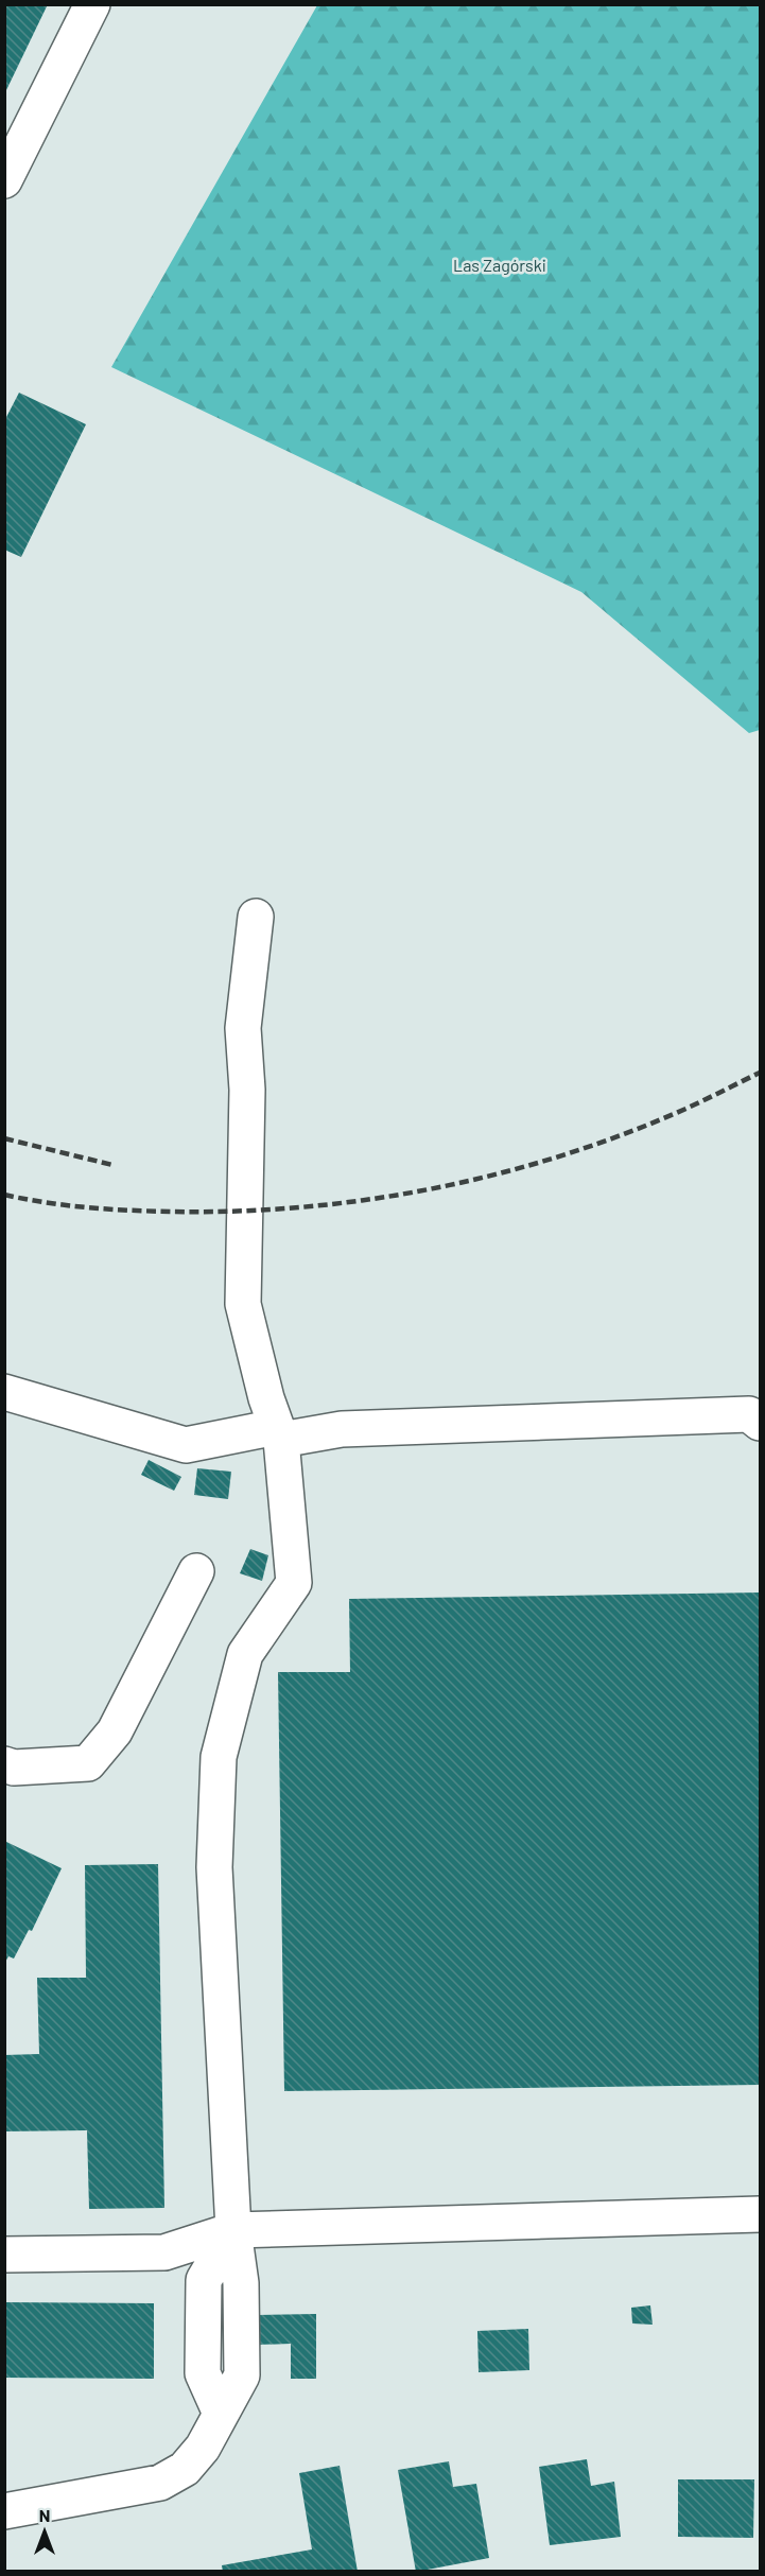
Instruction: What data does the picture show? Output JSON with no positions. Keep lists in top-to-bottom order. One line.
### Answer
{"parks":["Las Zagórski"],"north":"top"}
